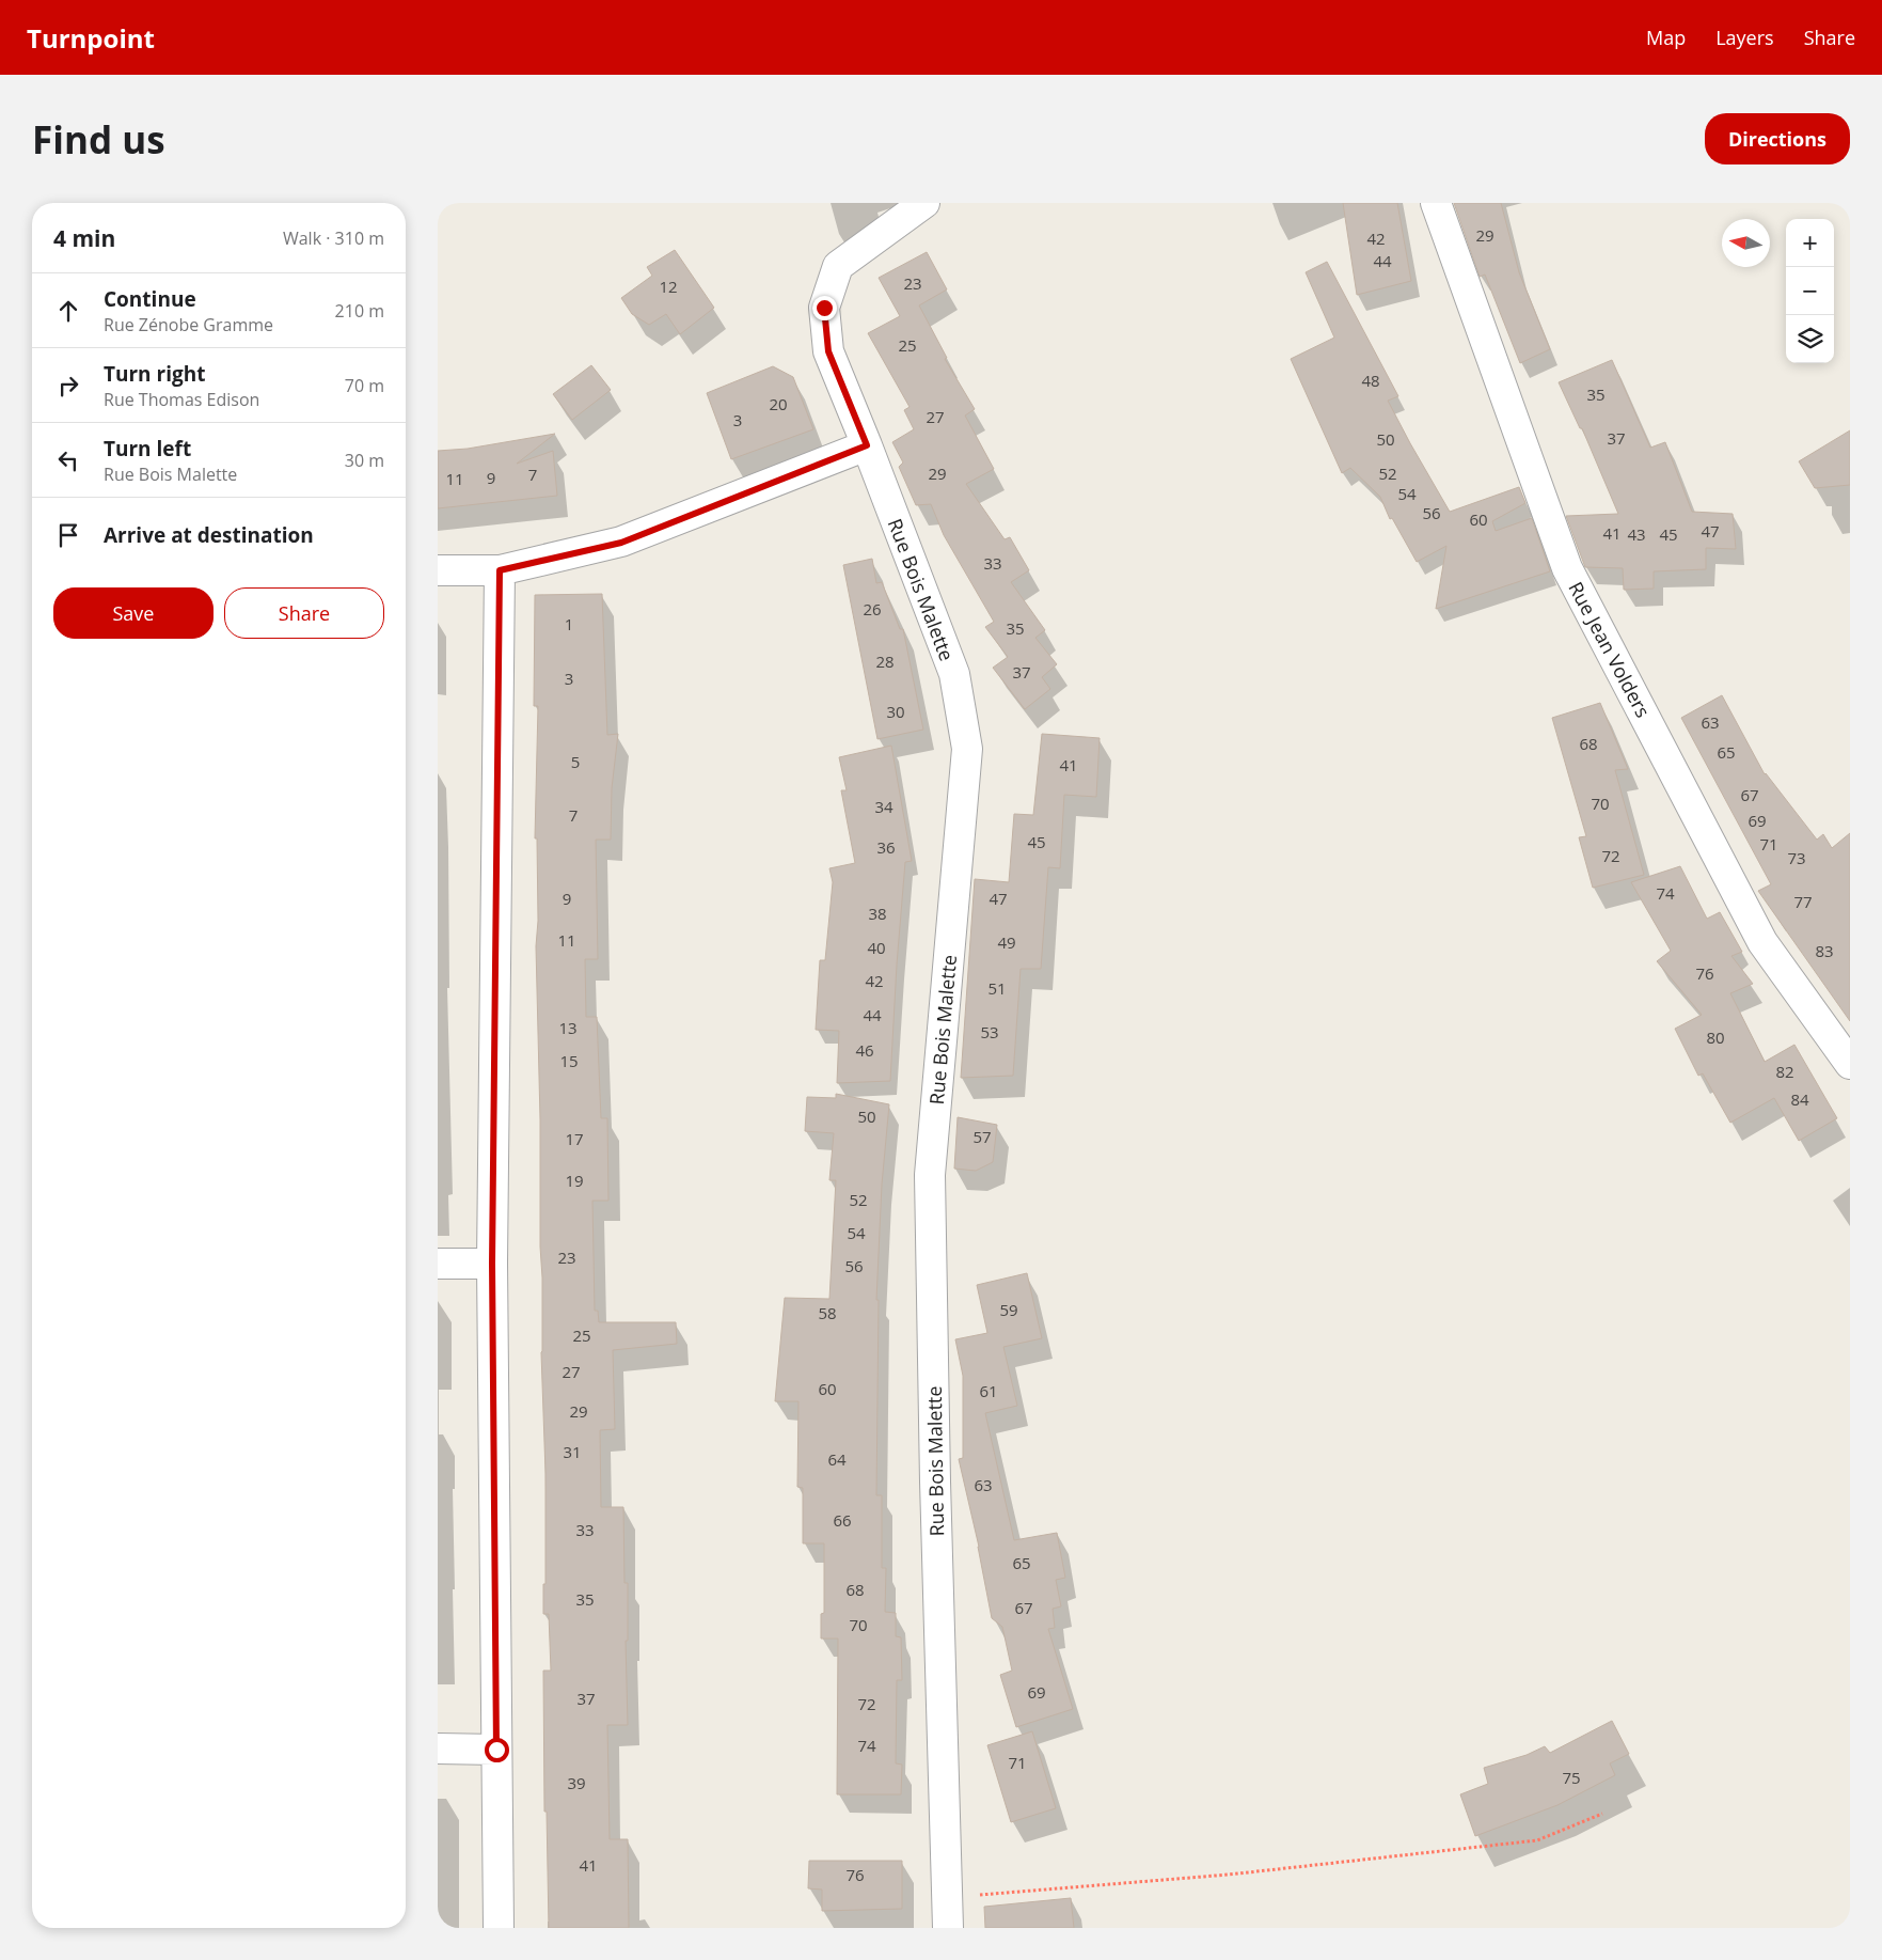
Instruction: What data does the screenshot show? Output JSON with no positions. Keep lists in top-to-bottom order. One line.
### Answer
{"streets":{"street":["Rue Bois Malette","Rue Jean Volders"]},"house_numbers":["29","42","44","23","12","25","48","35","20","27","3","37","50","29","52","7","9","11","54","56","60","47","41","43","45","33","26","1","35","28","37","3","30","63","68","65","5","41","67","70","34","7","69","45","71","36","72","73","74","9","47","77","38","11","49","40","83","76","42","51","44","13","53","80","46","15","82","84","50","57","17","19","52","54","23","56","59","58","25","27","60","61","29","31","64","63","66","33","65","68","35","67","70","69","37","72","74","71","75","39","41","76"],"north":"left","page":{"header":"Turnpoint","nav":["Map","Layers","Share"],"buttons":["Directions",["Save","Share"]],"title":"Find us","heading":["4 min","Walk · 310 m"],"map_buttons":["+","−"],"list":[["Continue","Rue Zénobe Gramme","210 m"],["Turn right","Rue Thomas Edison","70 m"],["Turn left","Rue Bois Malette","30 m"],"Arrive at destination"]}}
